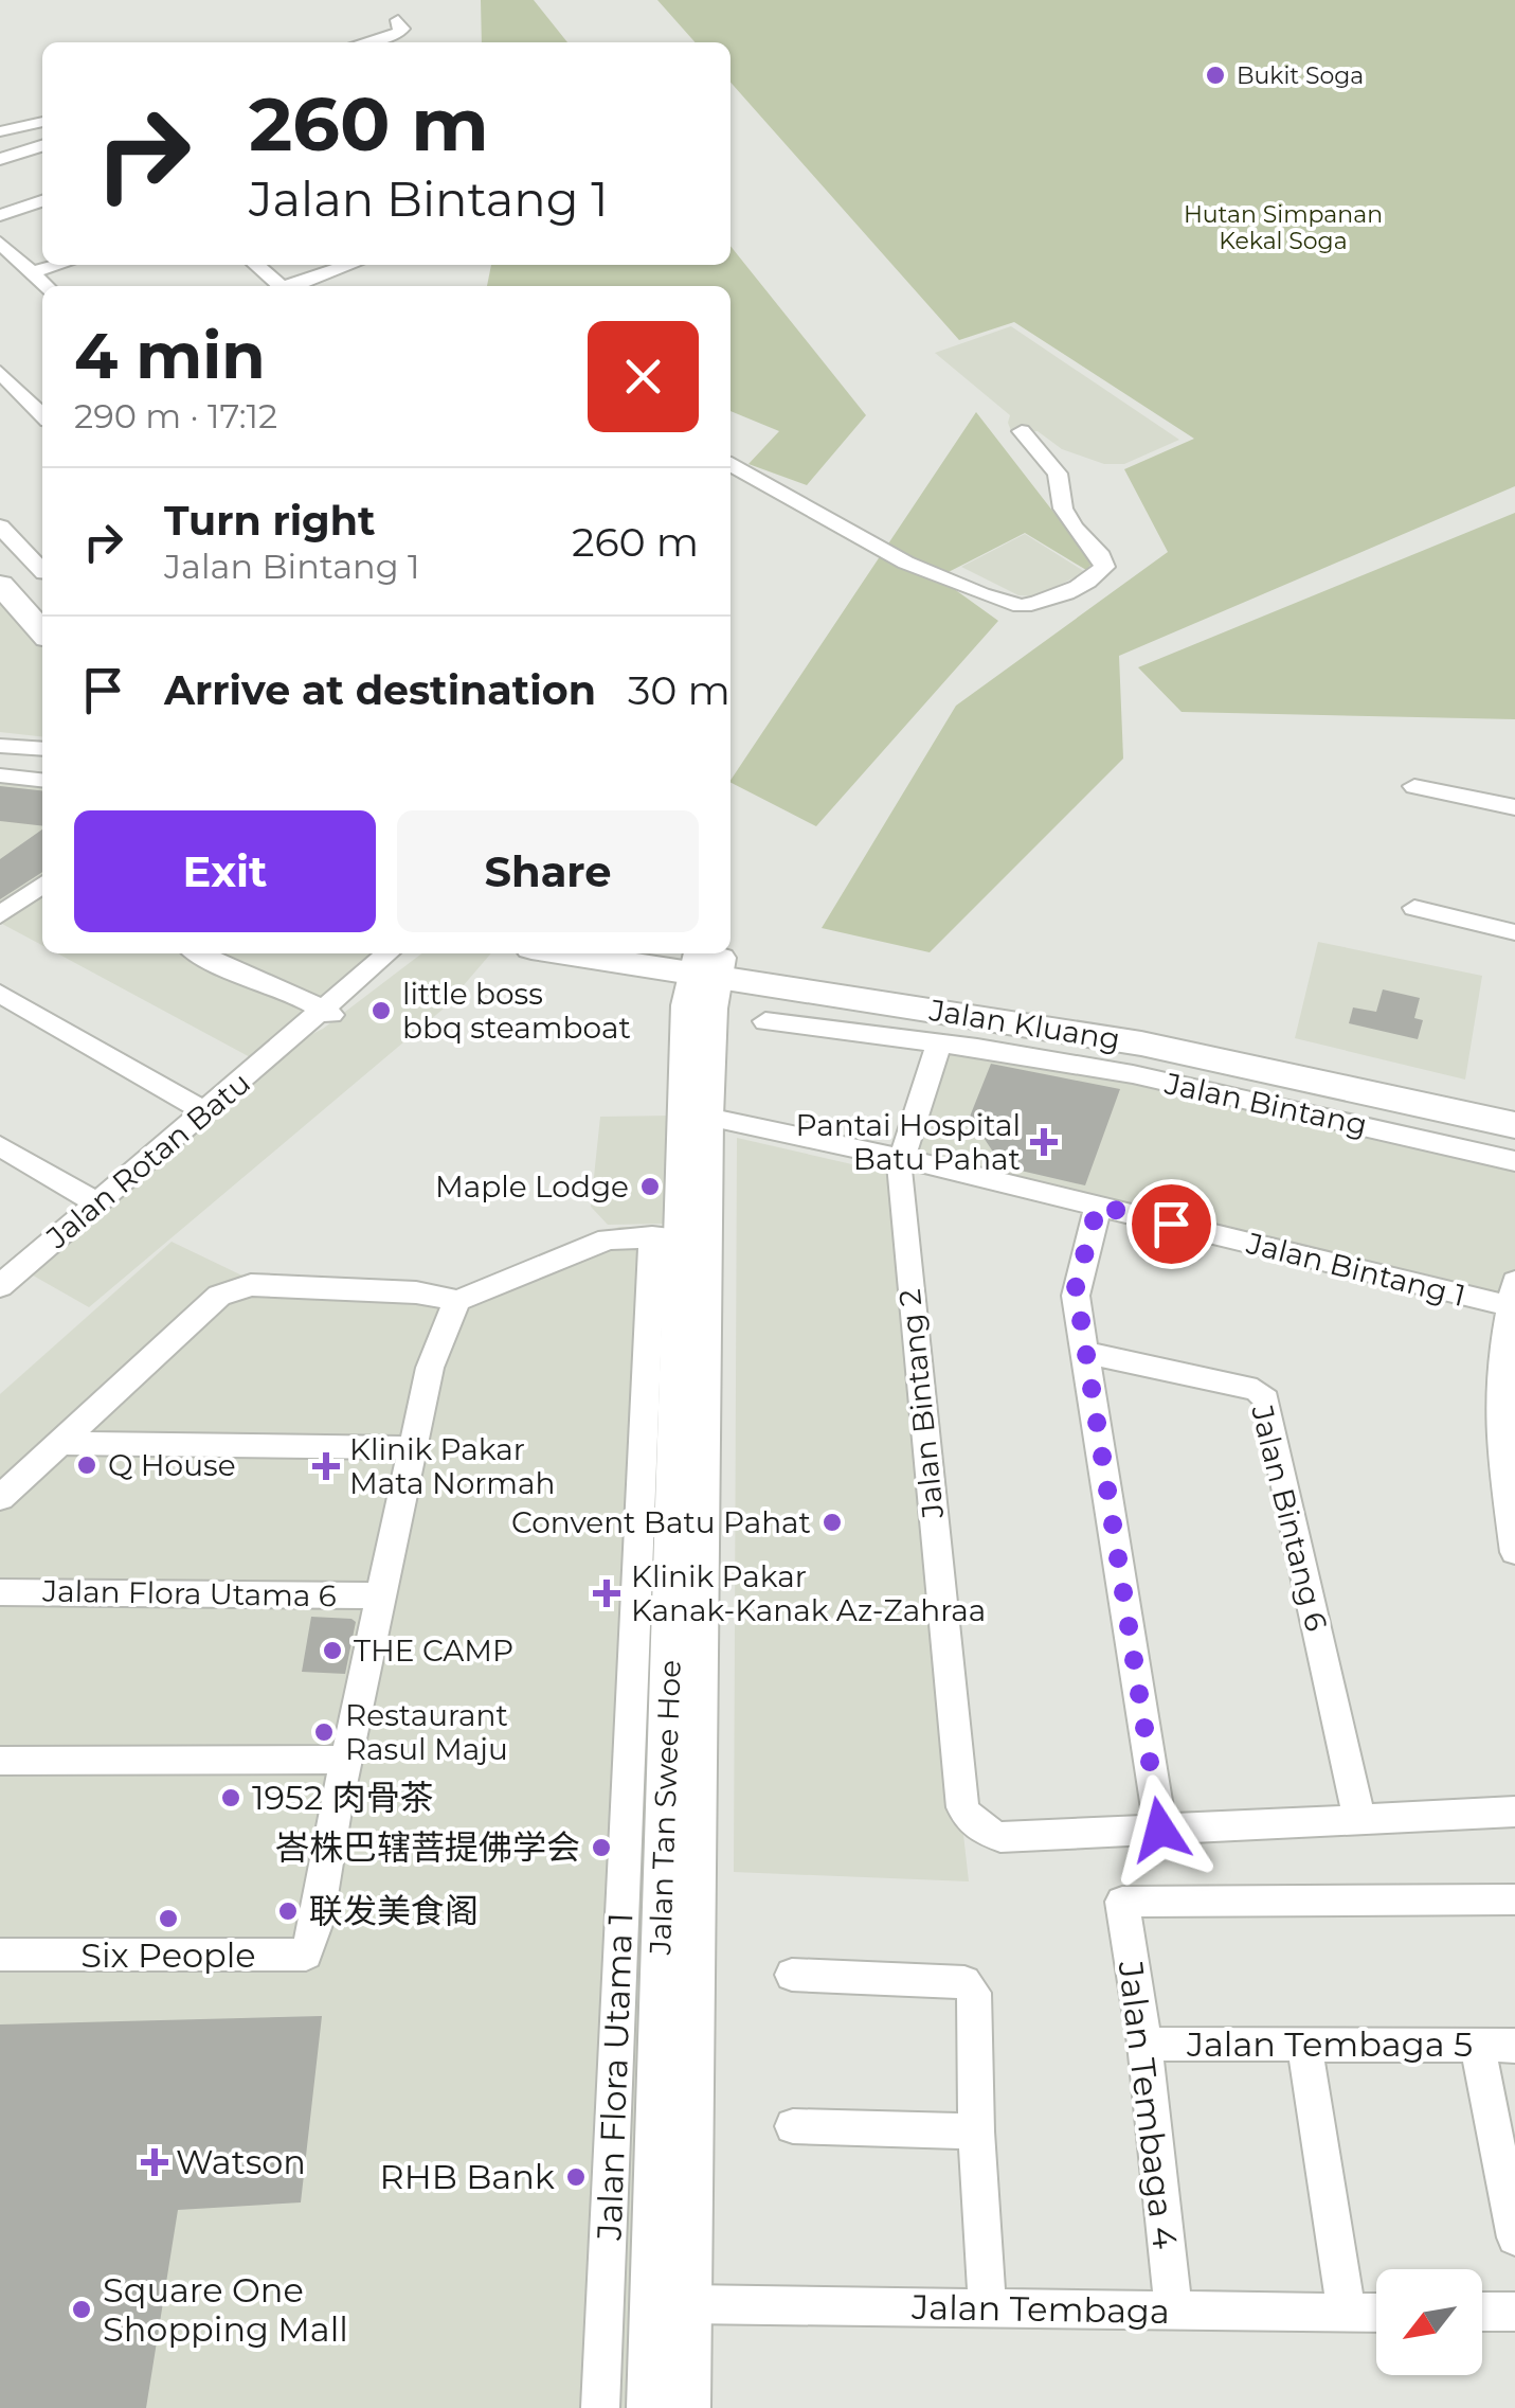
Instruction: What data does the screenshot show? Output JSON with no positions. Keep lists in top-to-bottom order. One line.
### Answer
{"streets":{"highway":["Jalan Kluang"],"main road":["Jalan Tan Swee Hoe"],"street":["Jalan Bintang","Jalan Rotan Batu","Jalan Bintang 1","Jalan Bintang 2","Jalan Bintang 6","Jalan Flora Utama 6","Jalan Tembaga 5","Jalan Flora Utama 1","Jalan Tembaga 4","Jalan Tembaga"]},"crossings":[["Jalan Kluang","Jalan Tan Swee Hoe"],["Jalan Bintang","Jalan Bintang 2"],["Jalan Bintang 1","Jalan Bintang 2"],["Jalan Bintang 1","Jalan Tan Swee Hoe"],["Jalan Tan Swee Hoe","Jalan Flora Utama 1"],["Jalan Tan Swee Hoe","Jalan Tembaga"],["Jalan Tembaga 5","Jalan Tembaga 4"],["Jalan Tembaga 4","Jalan Tembaga"]],"parks":["Hutan Simpanan Kekal Soga"],"places":{"other":["Bukit Soga","little boss bbq steamboat","Maple Lodge","Q House","Convent Batu Pahat","THE CAMP","Restaurant Rasul Maju","1952 肉骨茶","峇株巴辖菩提佛学会","联发美食阁","Six People","RHB Bank","Square One Shopping Mall"],"health":["Pantai Hospital Batu Pahat","Klinik Pakar Mata Normah","Klinik Pakar Kanak-Kanak Az-Zahraa","Watson"]},"north":"bottom left","page":{"turn":["260 m","Jalan Bintang 1"],"heading":["4 min","290 m · 17:12"],"list":[{"name":"Turn right","note":"Jalan Bintang 1","value":"260 m"},{"name":"Arrive at destination","value":"30 m"}],"buttons":["Exit","Share"]}}
